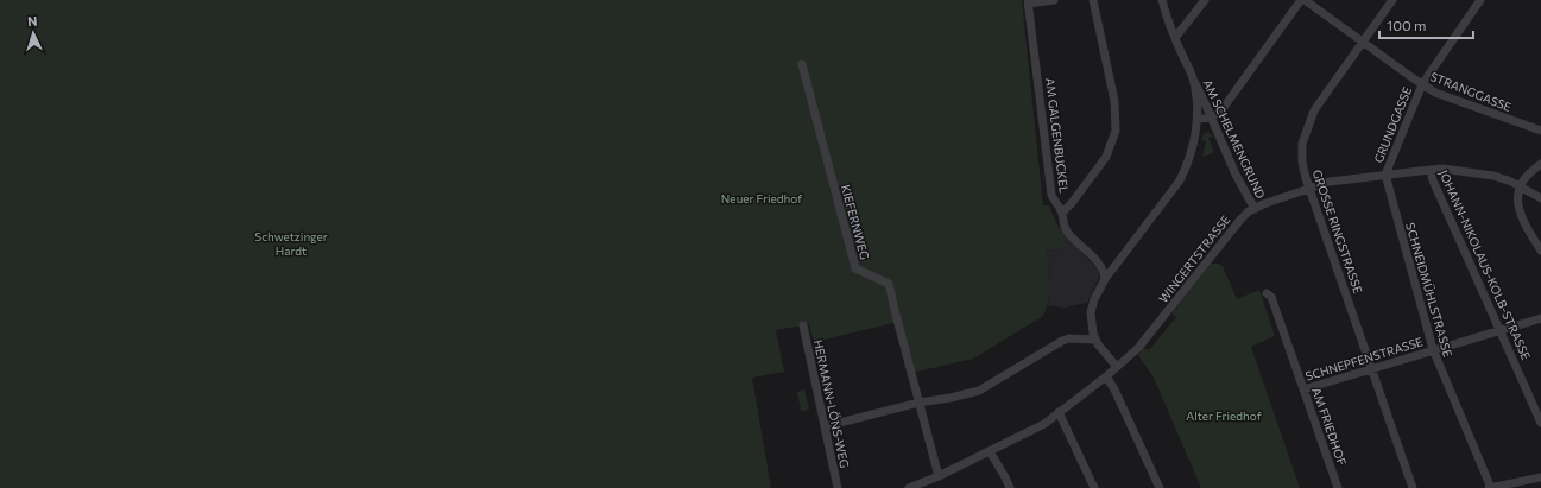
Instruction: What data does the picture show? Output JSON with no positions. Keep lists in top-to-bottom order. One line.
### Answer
{"streets":{"street":["STRANGGASSE","GRUNDGASSE","AM GALGENBUCKEL","AM SCHELMENGRUND","KIEFERNWEG","GROSSE RINGSTRASSE","WINGERTSTRASSE","JOHANN-NIKOLAUS-KOLB-STRASSE","SCHNEIDMÜHLSTRASSE","SCHNEPFENSTRASSE","HERMANN-LÖNS-WEG","AM FRIEDHOF"]},"crossings":[["STRANGGASSE","GRUNDGASSE"],["STRANGGASSE","GROSSE RINGSTRASSE"],["GRUNDGASSE","WINGERTSTRASSE"],["GRUNDGASSE","SCHNEIDMÜHLSTRASSE"],["AM SCHELMENGRUND","WINGERTSTRASSE"],["KIEFERNWEG","WINGERTSTRASSE"],["GROSSE RINGSTRASSE","WINGERTSTRASSE"],["GROSSE RINGSTRASSE","SCHNEPFENSTRASSE"],["WINGERTSTRASSE","JOHANN-NIKOLAUS-KOLB-STRASSE"],["WINGERTSTRASSE","SCHNEIDMÜHLSTRASSE"],["JOHANN-NIKOLAUS-KOLB-STRASSE","SCHNEPFENSTRASSE"],["SCHNEIDMÜHLSTRASSE","SCHNEPFENSTRASSE"],["SCHNEPFENSTRASSE","AM FRIEDHOF"]],"parks":["Neuer Friedhof","Schwetzinger Hardt","Alter Friedhof"],"scale_bar":"100 m","north":"top"}
